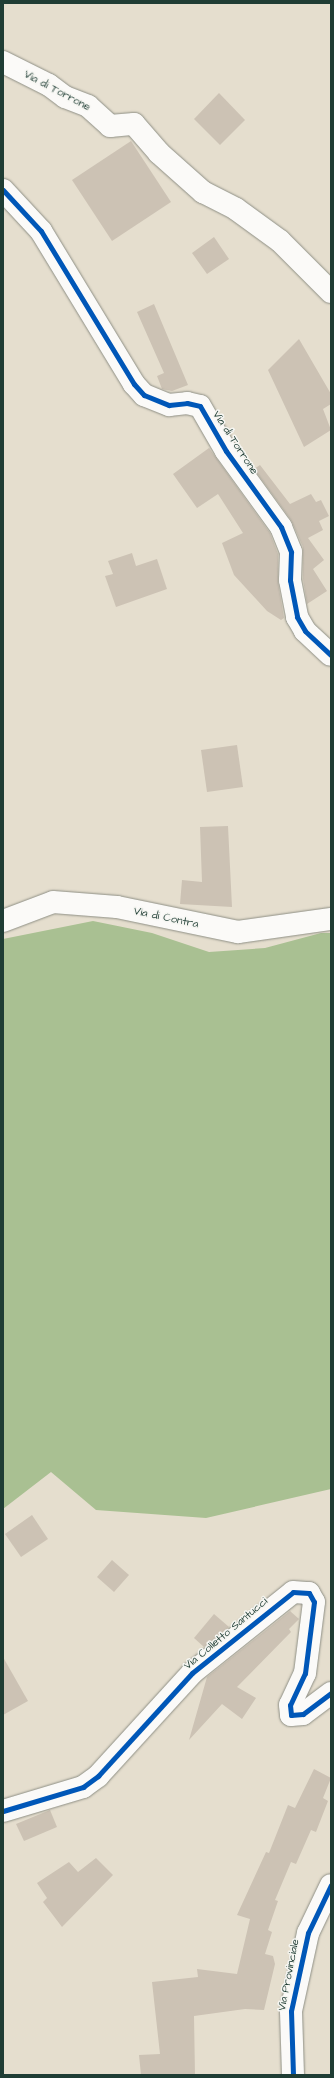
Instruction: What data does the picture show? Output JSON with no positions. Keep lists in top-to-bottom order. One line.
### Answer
{"streets":{"street":["Via di Torrone","Via di Contra","Via Colletto Santucci","Via Provinciale"]}}
